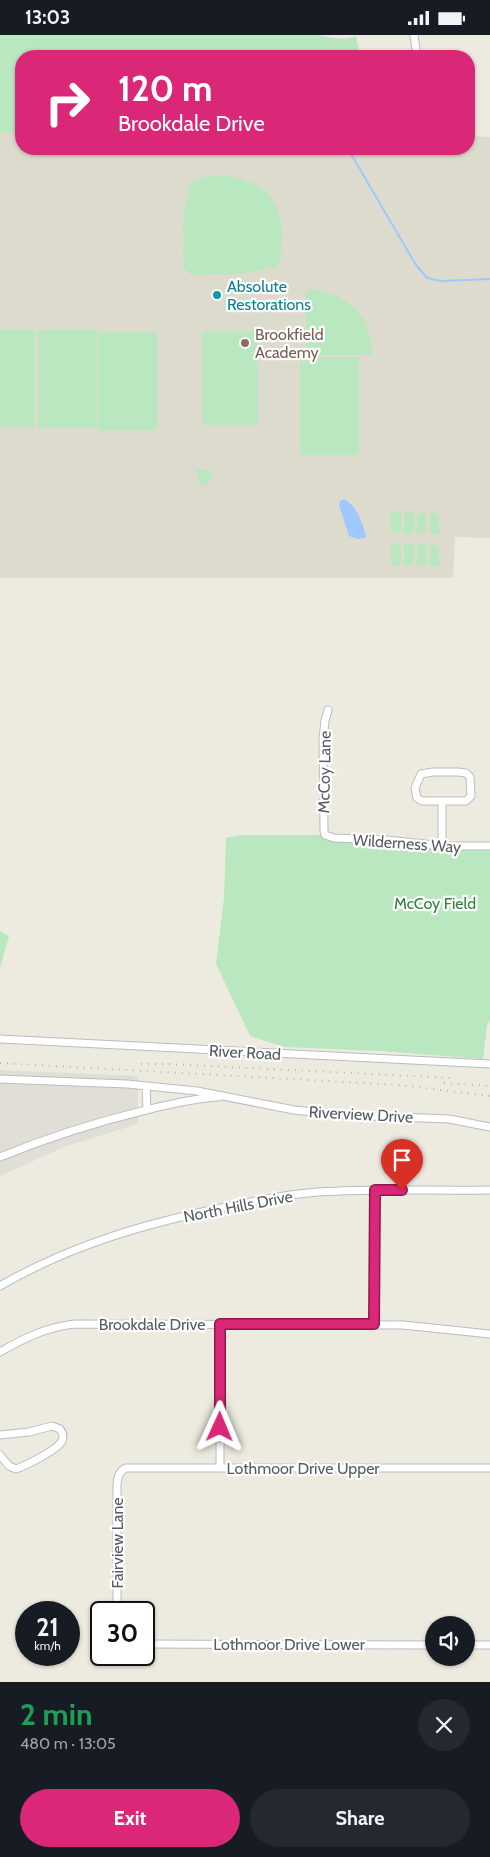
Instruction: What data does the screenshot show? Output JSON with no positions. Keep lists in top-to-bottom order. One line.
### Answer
{"streets":{"street":["McCoy Lane","Wilderness Way","River Road","Riverview Drive","North Hills Drive","Brookdale Drive","Lothmoor Drive Upper","Fairview Lane","Lothmoor Drive Lower"]},"crossings":[["McCoy Lane","Wilderness Way"],["Lothmoor Drive Upper","Fairview Lane"]],"parks":["McCoy Field"],"places":["Absolute Restorations","Brookfield Academy"],"page":{"status":"13:03","turn":["120 m","Brookdale Drive"],"speed":"21 km/h","limit":"30","heading":["2 min","480 m · 13:05"],"buttons":["Exit","Share"]}}
